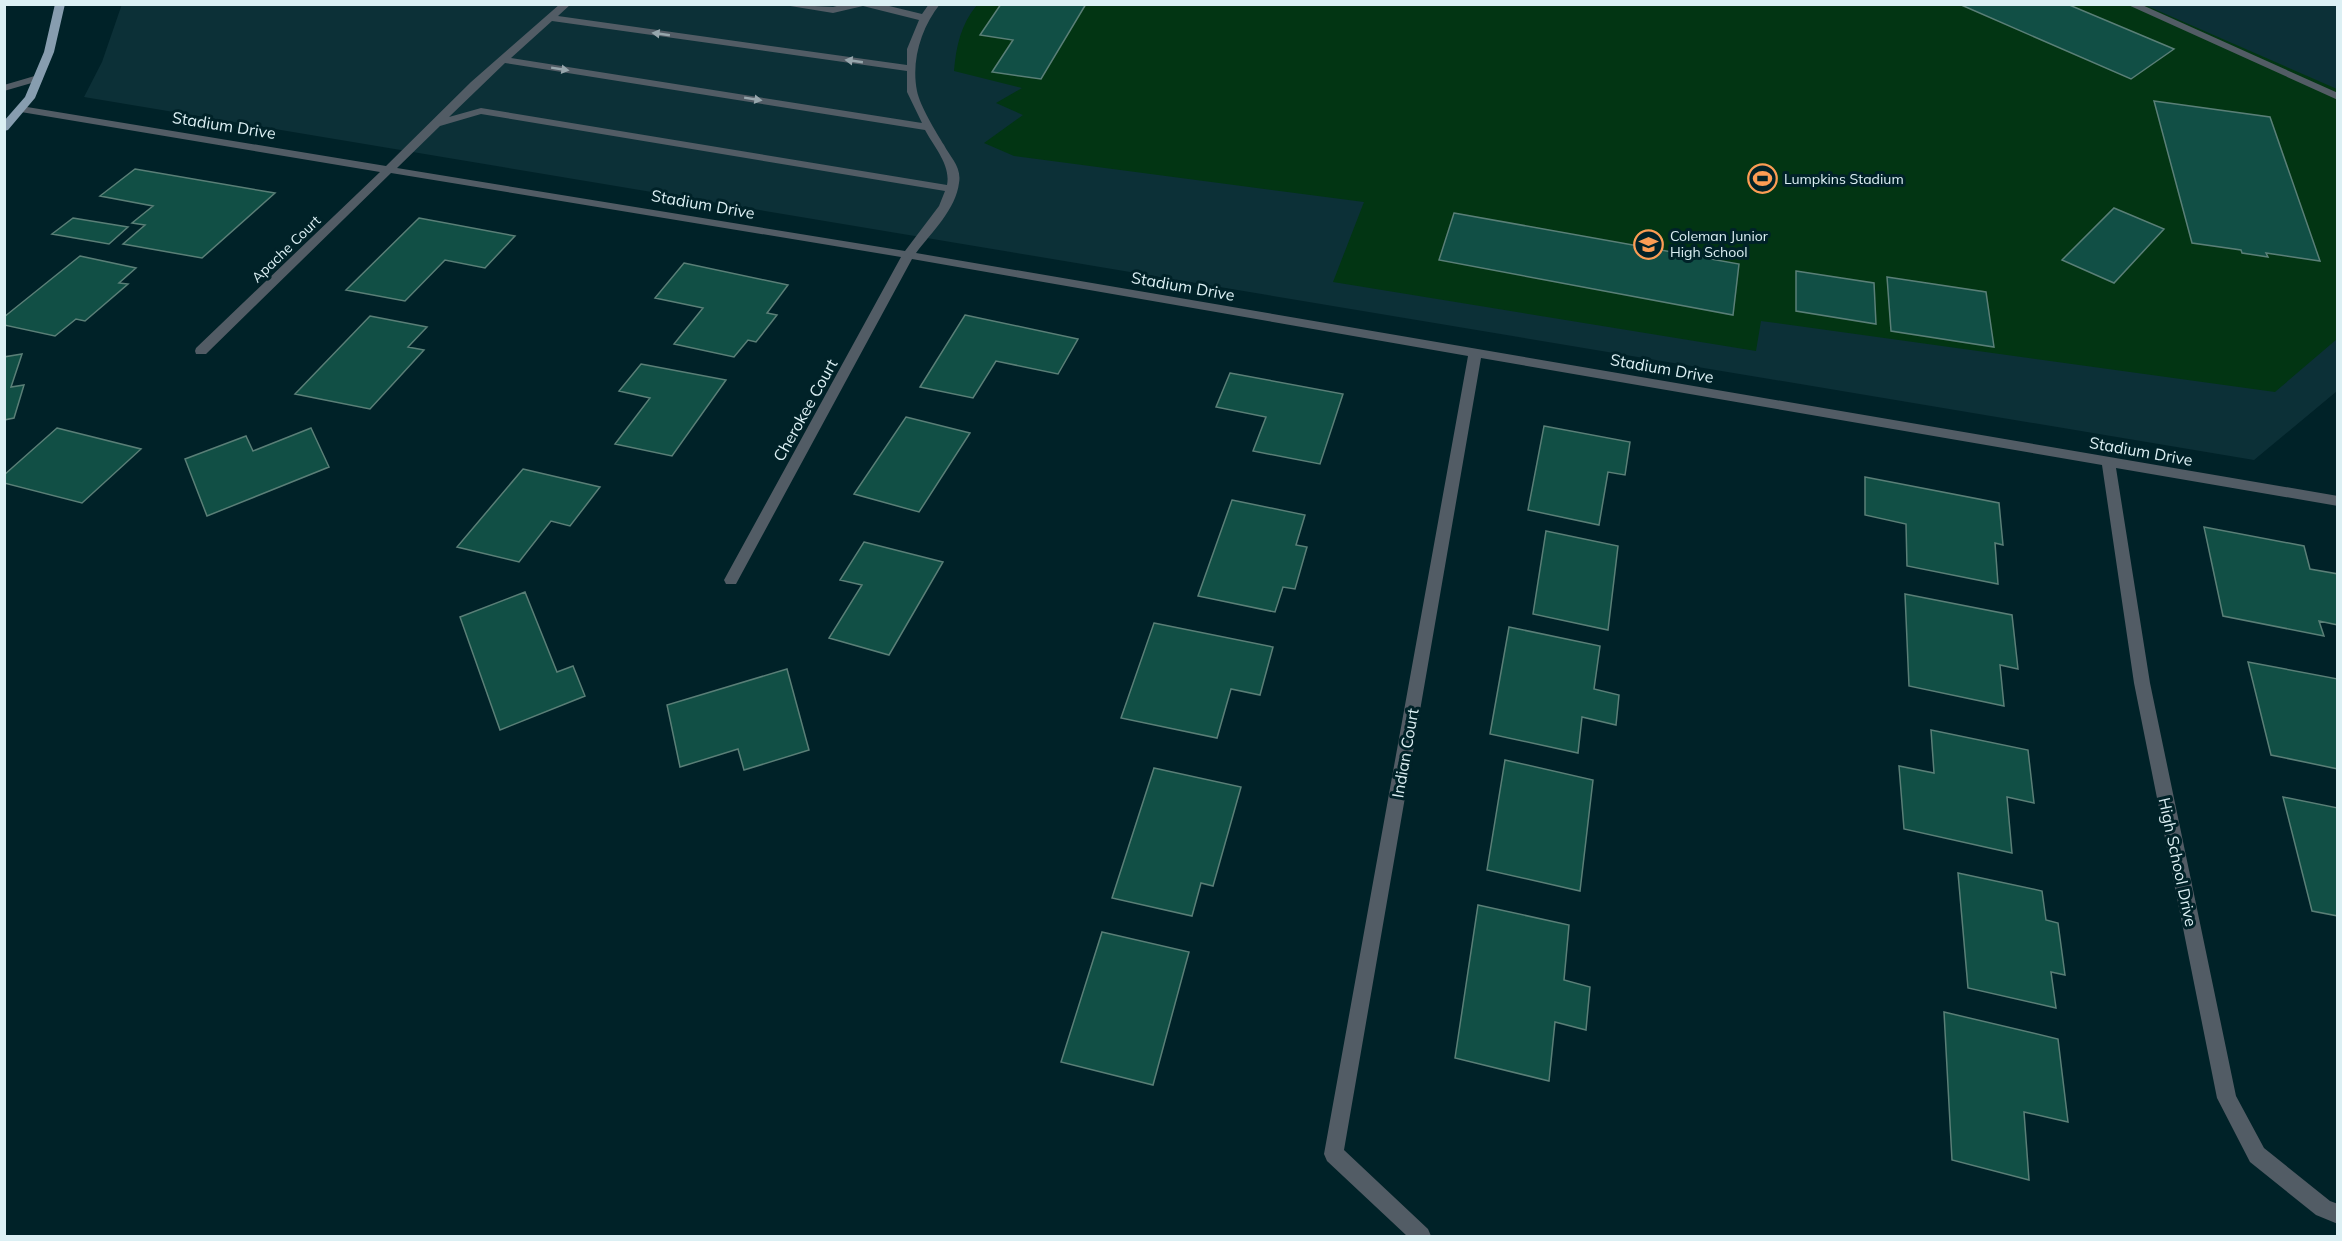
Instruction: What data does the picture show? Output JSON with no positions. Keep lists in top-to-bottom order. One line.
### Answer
{"streets":{"street":["Stadium Drive","Apache Court","Cherokee Court","Indian Court","High School Drive"]},"crossings":[["Stadium Drive","Apache Court"],["Stadium Drive","Cherokee Court"],["Stadium Drive","Indian Court"],["Stadium Drive","High School Drive"]],"places":{"sports":["Lumpkins Stadium"],"school or university":["Coleman Junior High School"]}}
